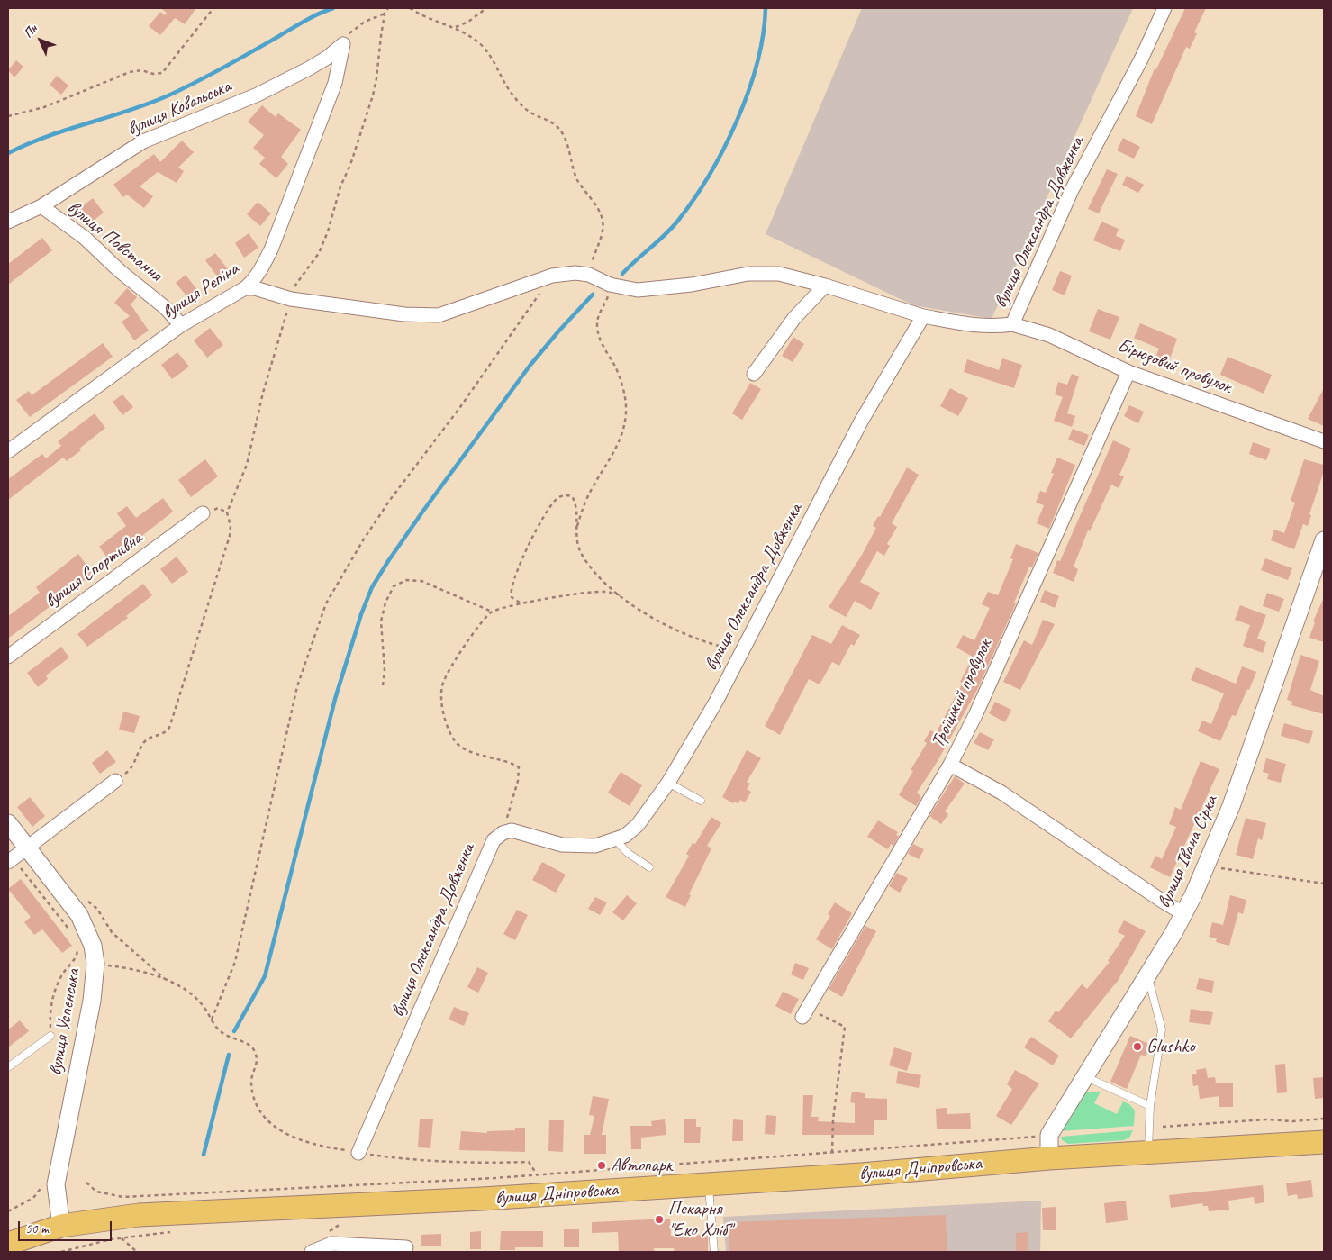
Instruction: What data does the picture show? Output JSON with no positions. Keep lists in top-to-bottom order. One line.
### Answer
{"streets":{"highway":["вулиця Дніпровська"],"street":["вулиця Ковальська","вулиця Олександра Довженка","вулиця Повстання","вулиця Рєпіна","Бірюзовий провулок","вулиця Спортивна","Троїцький провулок","вулиця Івана Сірка","вулиця Успенська"]},"crossings":[["вулиця Ковальська","вулиця Повстання"],["вулиця Ковальська","вулиця Рєпіна"],["вулиця Олександра Довженка","Бірюзовий провулок"],["вулиця Повстання","вулиця Рєпіна"],["Бірюзовий провулок","Троїцький провулок"],["вулиця Івана Сірка","вулиця Дніпровська"],["вулиця Успенська","вулиця Дніпровська"]],"places":["Glushko","Автопарк","Пекарня \"Еко Хліб\""],"scale_bar":"50 m","north":"top left"}
